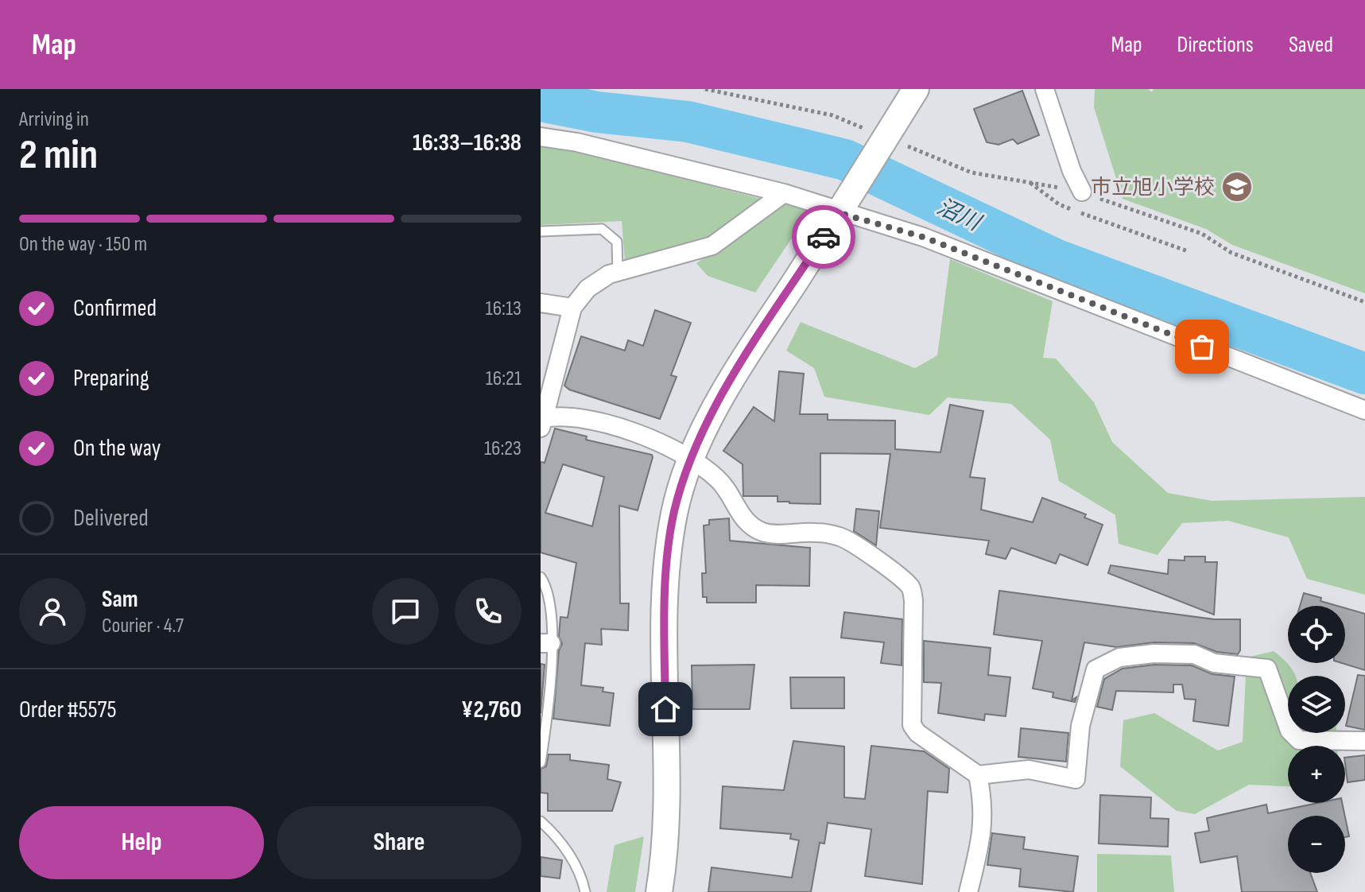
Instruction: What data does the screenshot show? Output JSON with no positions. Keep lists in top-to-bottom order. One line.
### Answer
{"water":["沼川"],"places":{"school or university":["市立旭小学校"]},"page":{"header":"Map","nav":["Map","Directions","Saved"],"heading":["2 min","Arriving in","16:33–16:38"],"panel":["Sam","Courier · 4.7","Order #5575","¥2,760"],"bar":"On the way · 150 m","list":[["Confirmed","16:13"],["Preparing","16:21"],["On the way","16:23"],"Delivered"],"map_buttons":["+","−"],"buttons":["Help","Share"]}}
